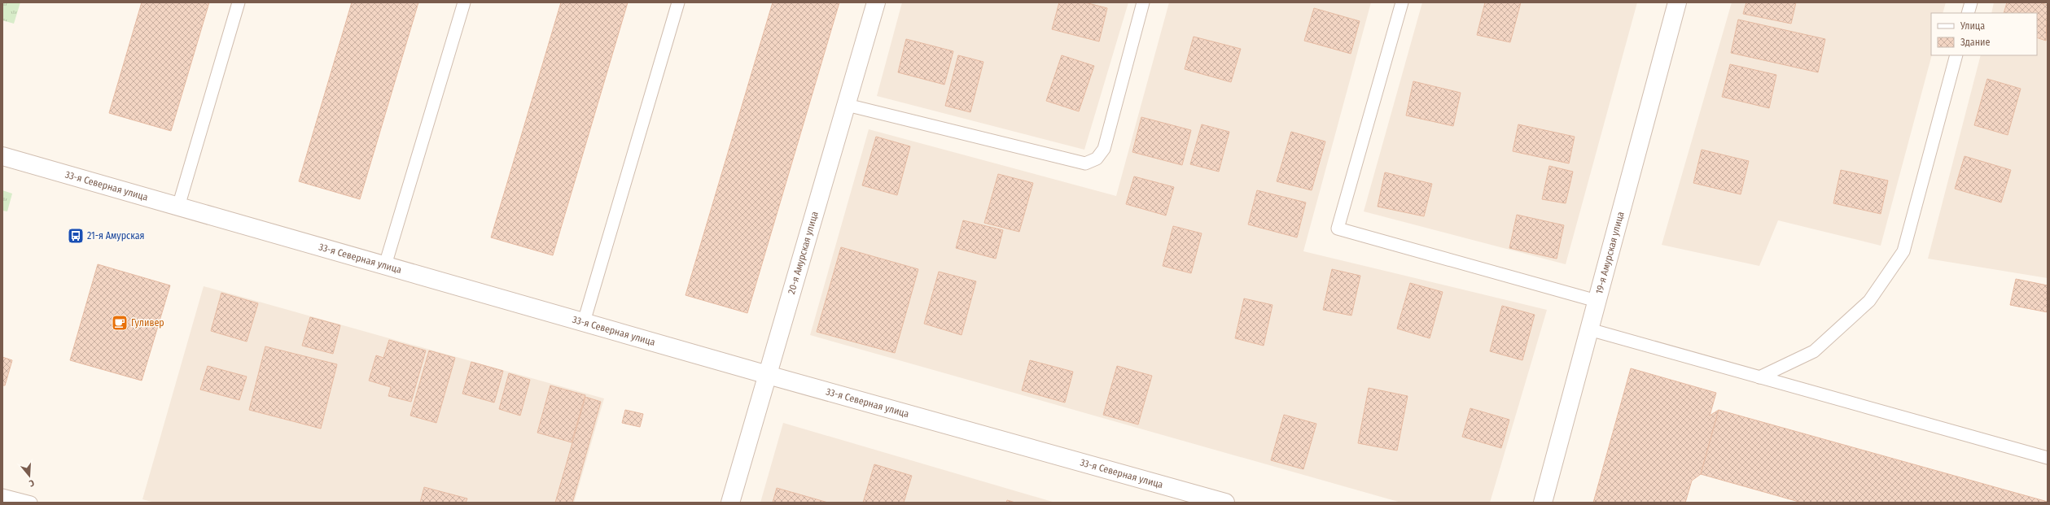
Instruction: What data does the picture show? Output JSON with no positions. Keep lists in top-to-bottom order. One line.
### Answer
{"streets":{"street":["33-я Северная улица","20-я Амурская улица","19-я Амурская улица"]},"crossings":[["33-я Северная улица","20-я Амурская улица"]],"places":{"bus stop":["21-я Амурская"],"cafe":["Гуливер"]},"legend":["Улица","Здание"],"north":"bottom"}
